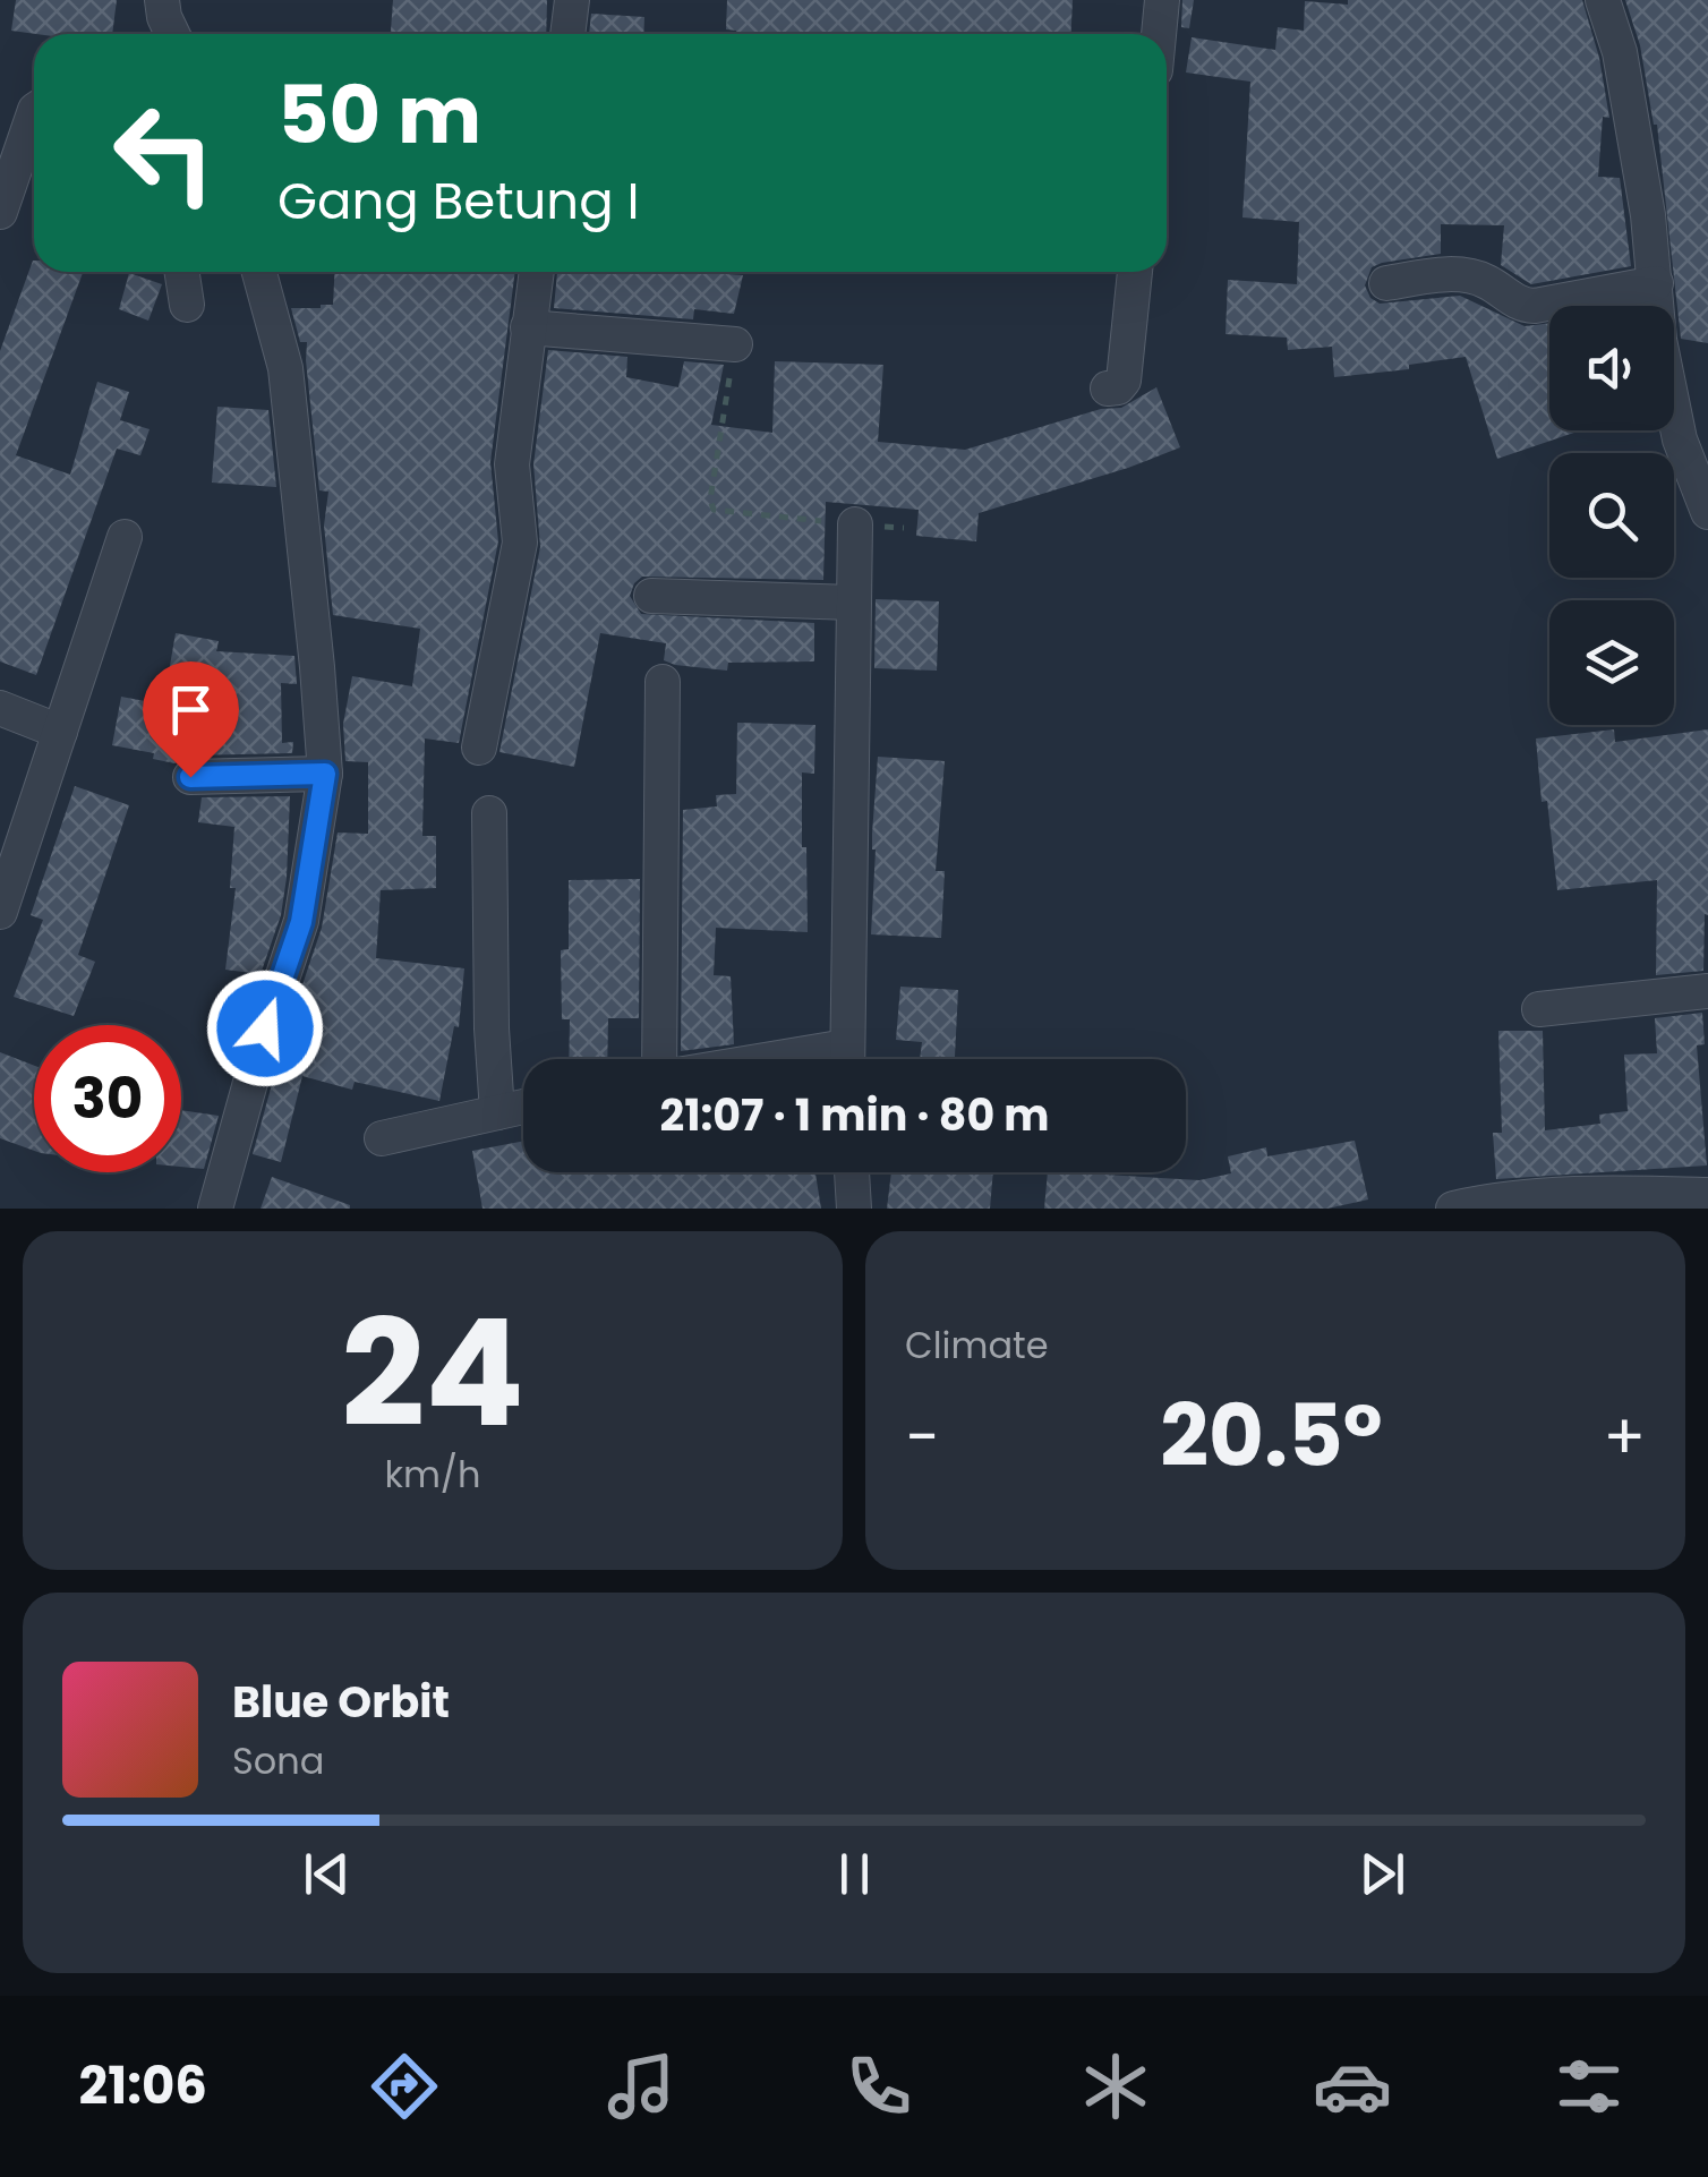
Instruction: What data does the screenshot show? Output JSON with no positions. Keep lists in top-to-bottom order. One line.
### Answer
{"page":{"turn":["50 m","Gang Betung I"],"limit":"30","trip":"21:07 · 1 min · 80 m","tile":[["24","km/h"],"Climate"],"heat":["−","20.5°","+"],"song":["Blue Orbit","Sona"],"tabs":"21:06"}}
